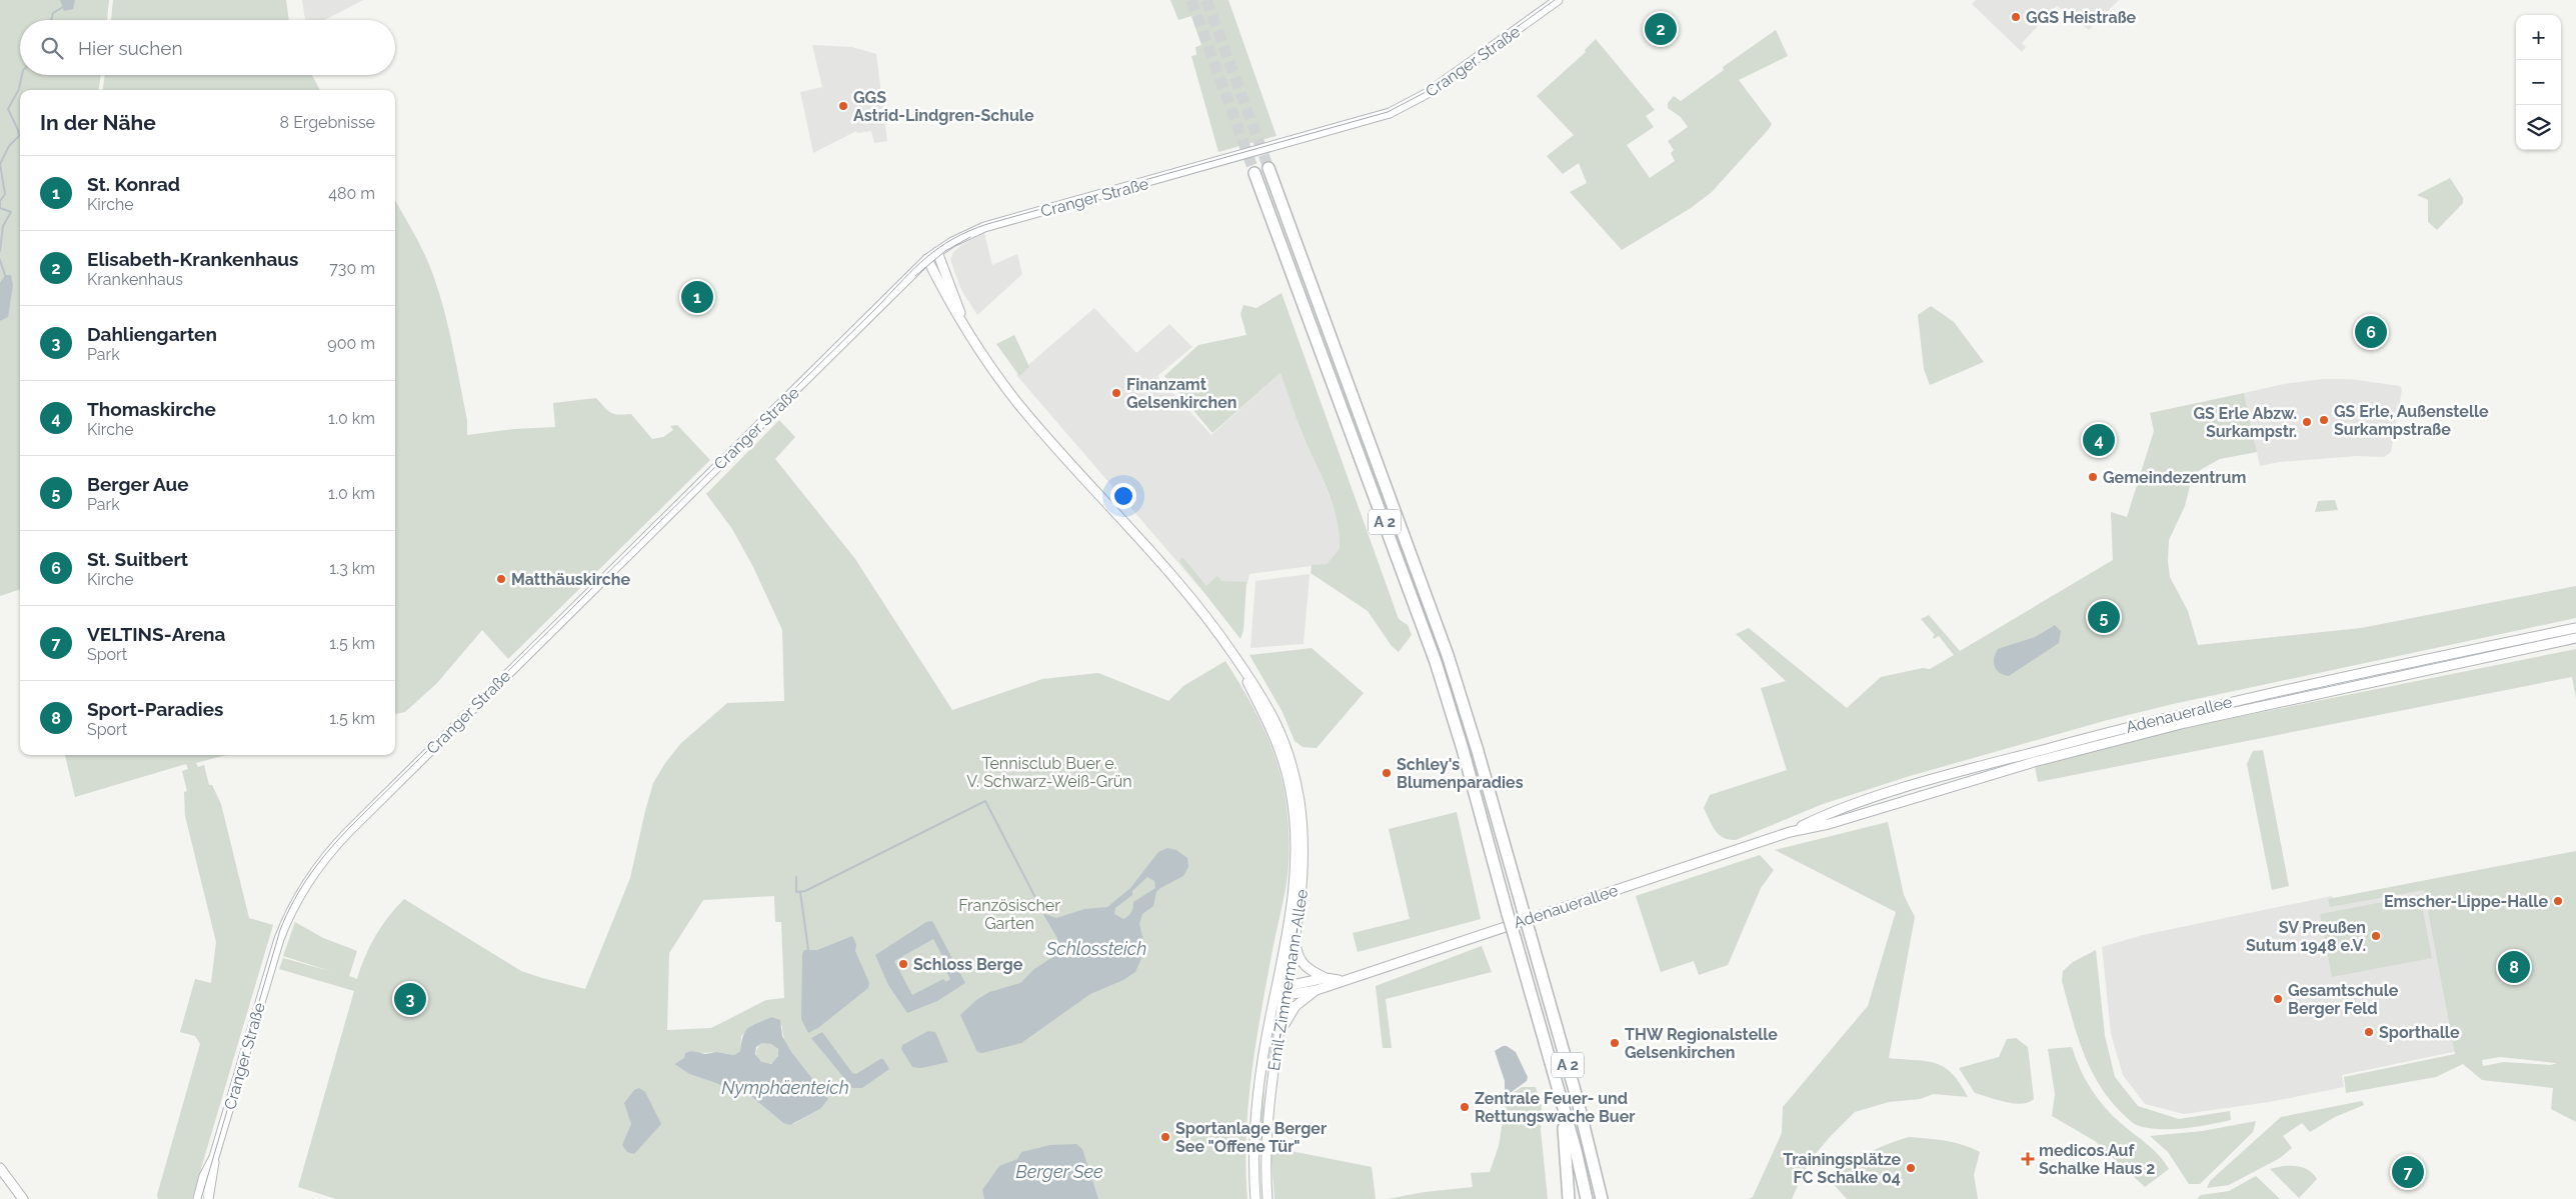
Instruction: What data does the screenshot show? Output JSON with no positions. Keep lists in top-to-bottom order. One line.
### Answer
{"streets":{"highway":["A 2"],"main road":["Cranger Straße","Adenauerallee","Emil-Zimmermann-Allee"]},"crossings":[["Cranger Straße","Emil-Zimmermann-Allee"],["Adenauerallee","Emil-Zimmermann-Allee"]],"water":["Schlossteich","Nymphäenteich","Berger See"],"parks":["Tennisclub Buer e. V. Schwarz-Weiß-Grün","Französischer Garten"],"places":{"other":["GGS Heistraße","GGS Astrid-Lindgren-Schule","Finanzamt Gelsenkirchen","GS Erle, Außenstelle Surkampstraße","GS Erle Abzw. Surkampstr.","Gemeindezentrum","Matthäuskirche","Schley's Blumenparadies","Emscher-Lippe-Halle","SV Preußen Sutum 1948 e.V.","Schloss Berge","Gesamtschule Berger Feld","Sporthalle","THW Regionalstelle Gelsenkirchen","Zentrale Feuer- und Rettungswache Buer","Sportanlage Berger See \"Offene Tür\"","Trainingsplätze FC Schalke 04"],"health":["medicos.Auf Schalke Haus 2"]},"page":{"pins":["2","1","6","4","5","8","3","7"],"map_buttons":["+","−"],"search":"Hier suchen","heading":["In der Nähe","8 Ergebnisse"],"list":[{"mark":"1","name":"St. Konrad","note":"Kirche","value":"480 m"},{"mark":"2","name":"Elisabeth-Krankenhaus","note":"Krankenhaus","value":"730 m"},{"mark":"3","name":"Dahliengarten","note":"Park","value":"900 m"},{"mark":"4","name":"Thomaskirche","note":"Kirche","value":"1.0 km"},{"mark":"5","name":"Berger Aue","note":"Park","value":"1.0 km"},{"mark":"6","name":"St. Suitbert","note":"Kirche","value":"1.3 km"},{"mark":"7","name":"VELTINS-Arena","note":"Sport","value":"1.5 km"},{"mark":"8","name":"Sport-Paradies","note":"Sport","value":"1.5 km"}]}}
